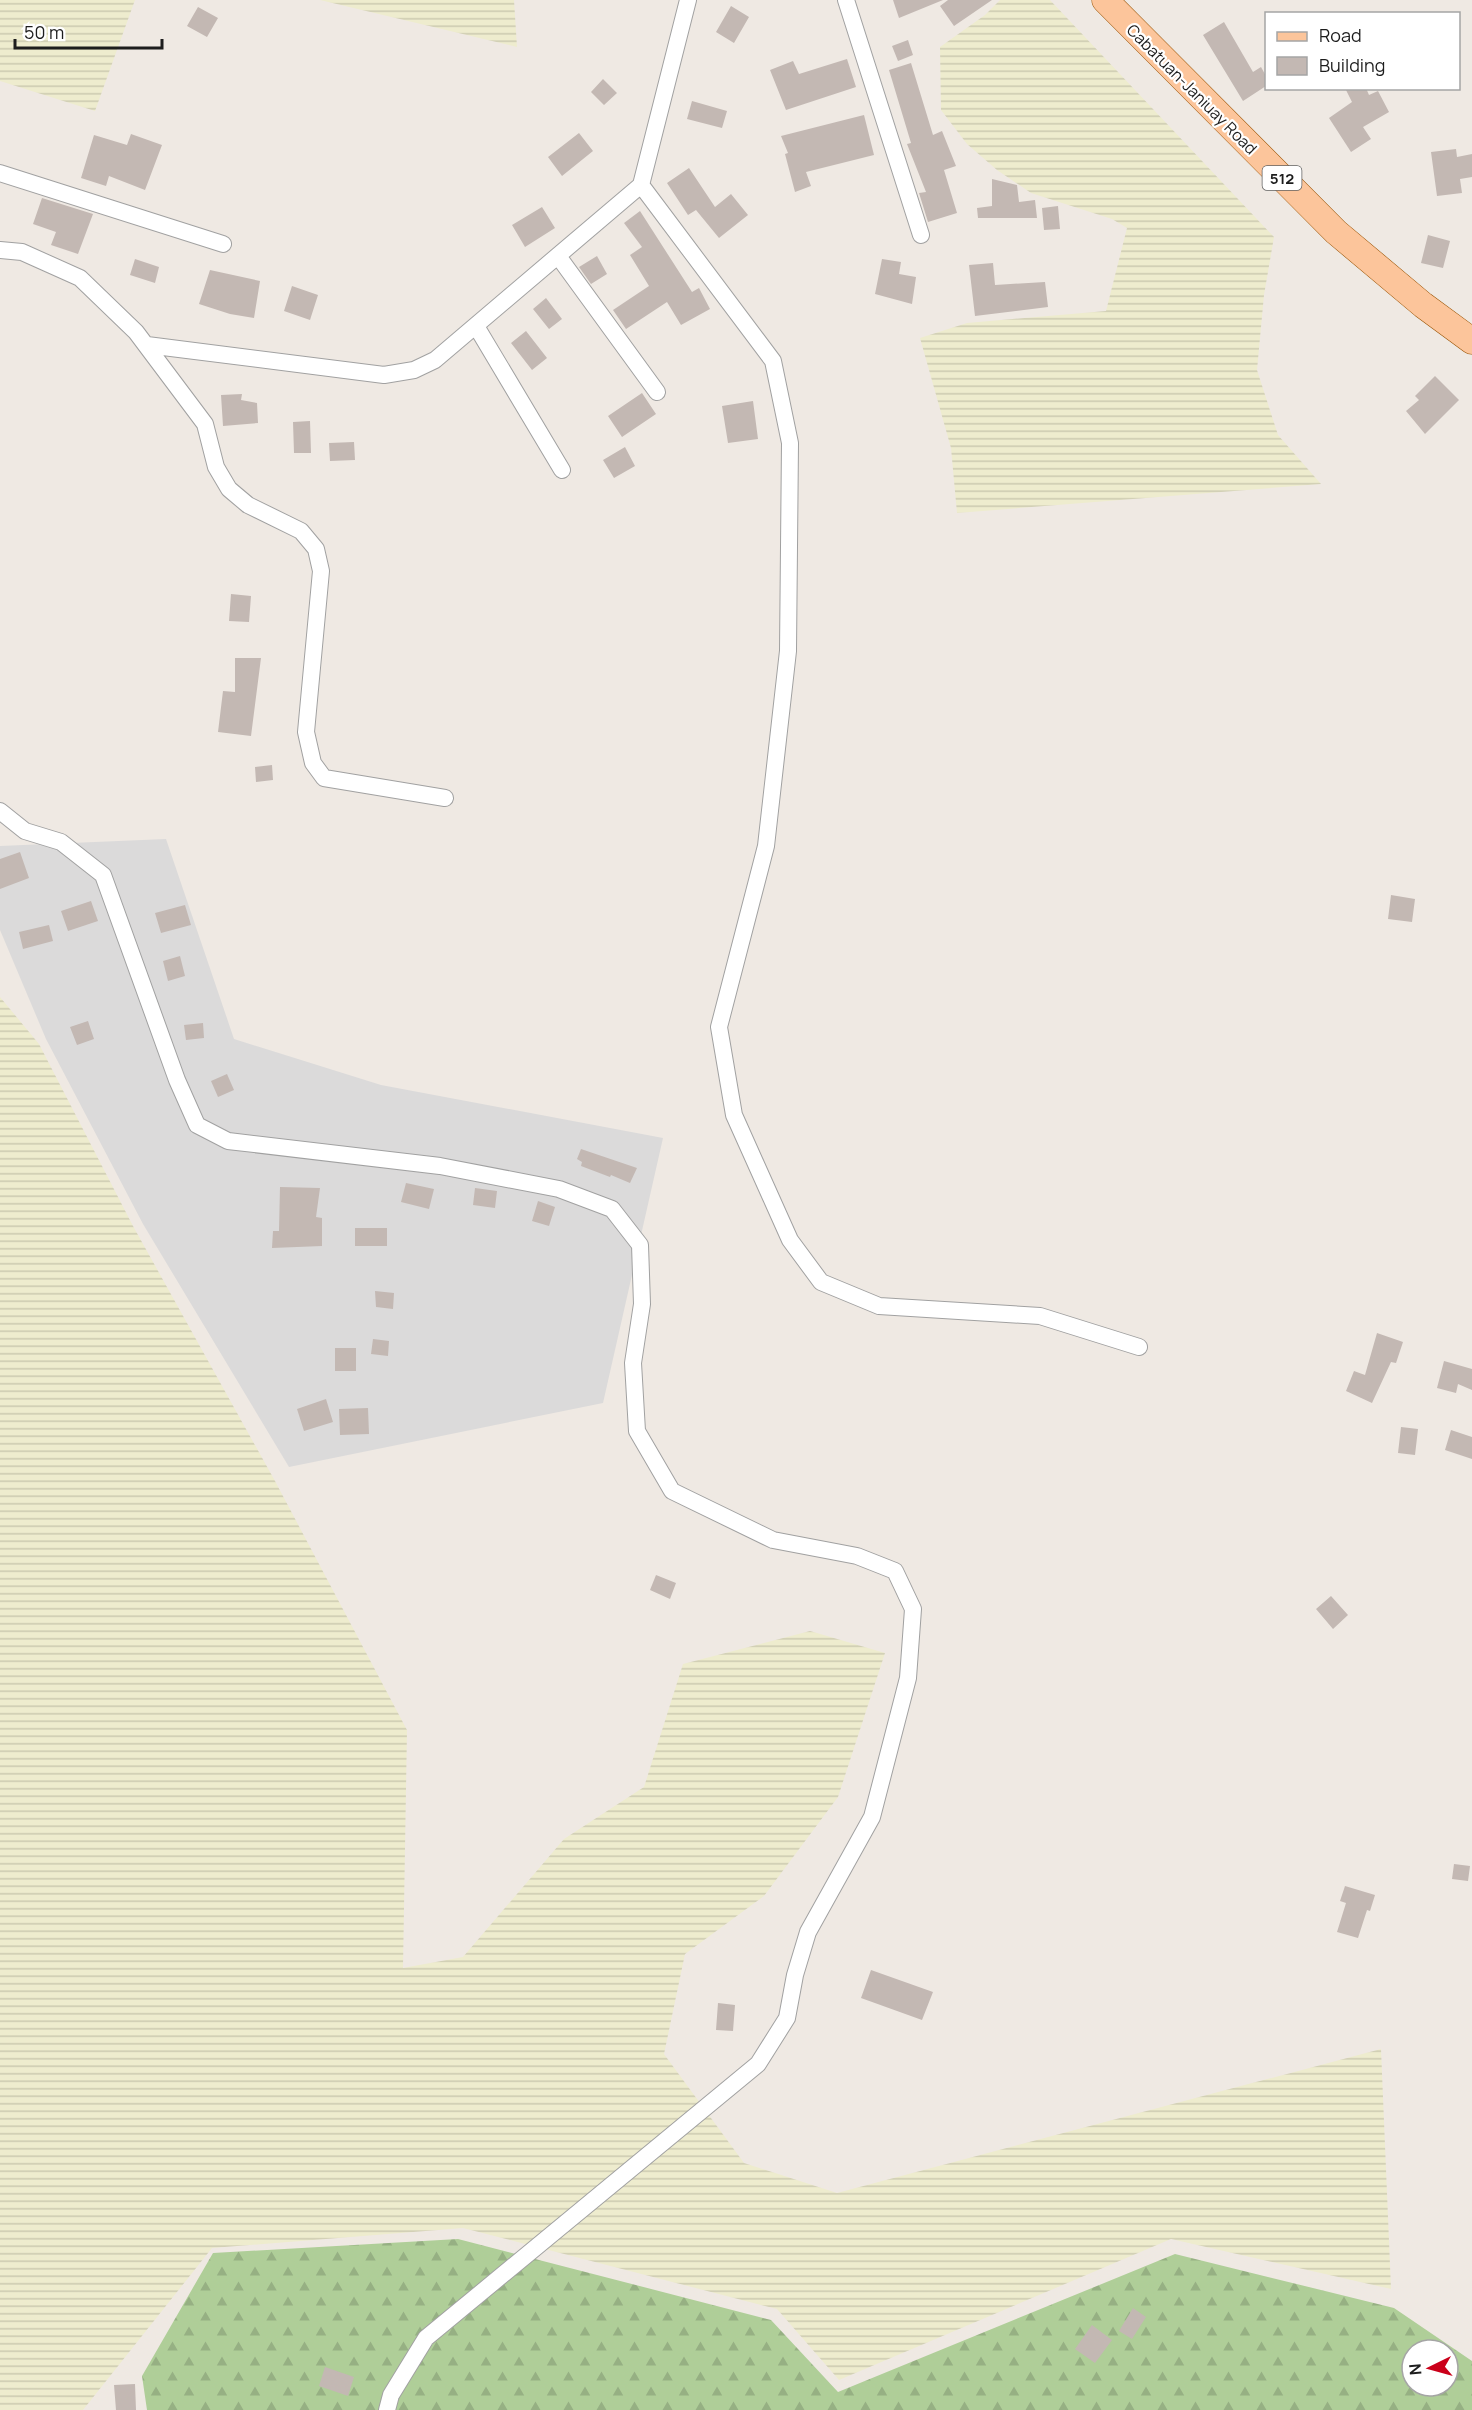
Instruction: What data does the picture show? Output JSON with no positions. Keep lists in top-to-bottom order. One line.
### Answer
{"streets":{"main road":["Cabatuan-Janiuay Road","512"]},"legend":["Road","Building"],"scale_bar":"50 m","north":"left"}
